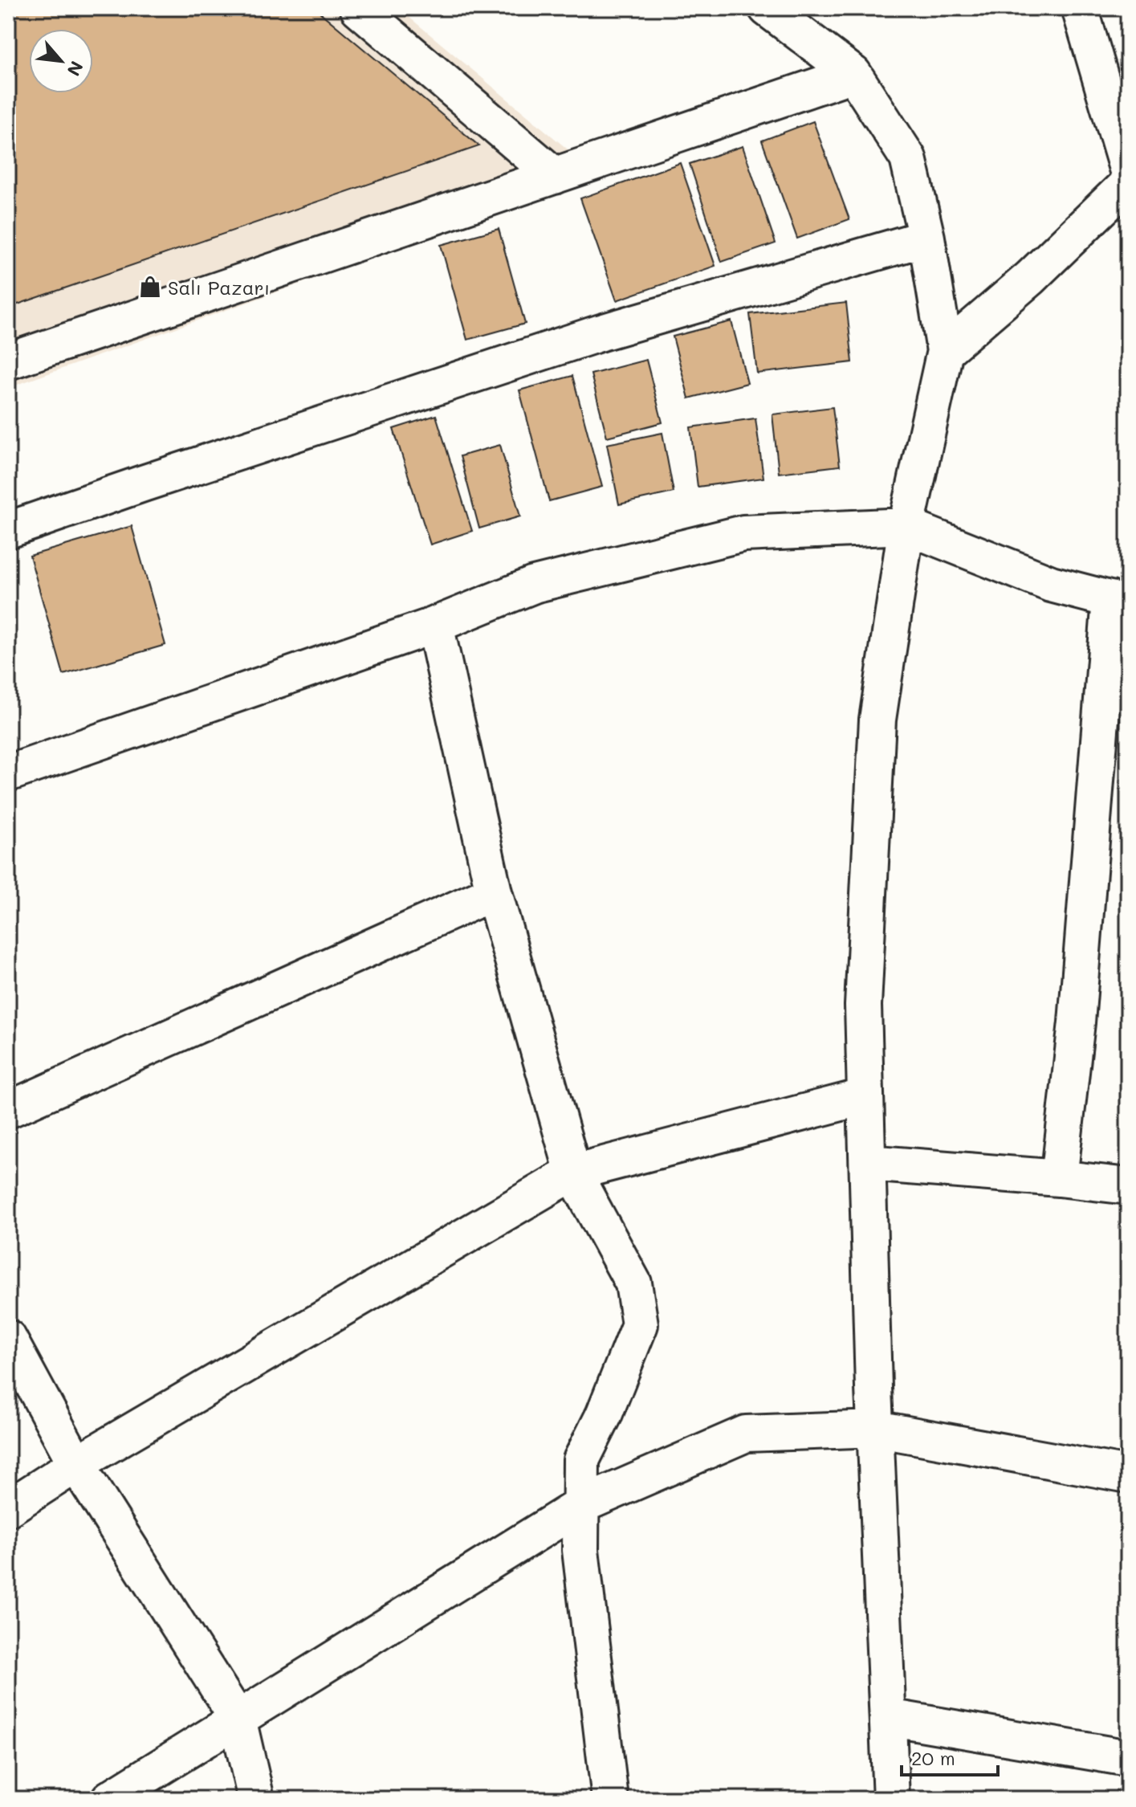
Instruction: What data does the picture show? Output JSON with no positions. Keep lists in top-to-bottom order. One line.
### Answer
{"places":{"shop":["Salı Pazarı"]},"scale_bar":"20 m","north":"bottom right"}
